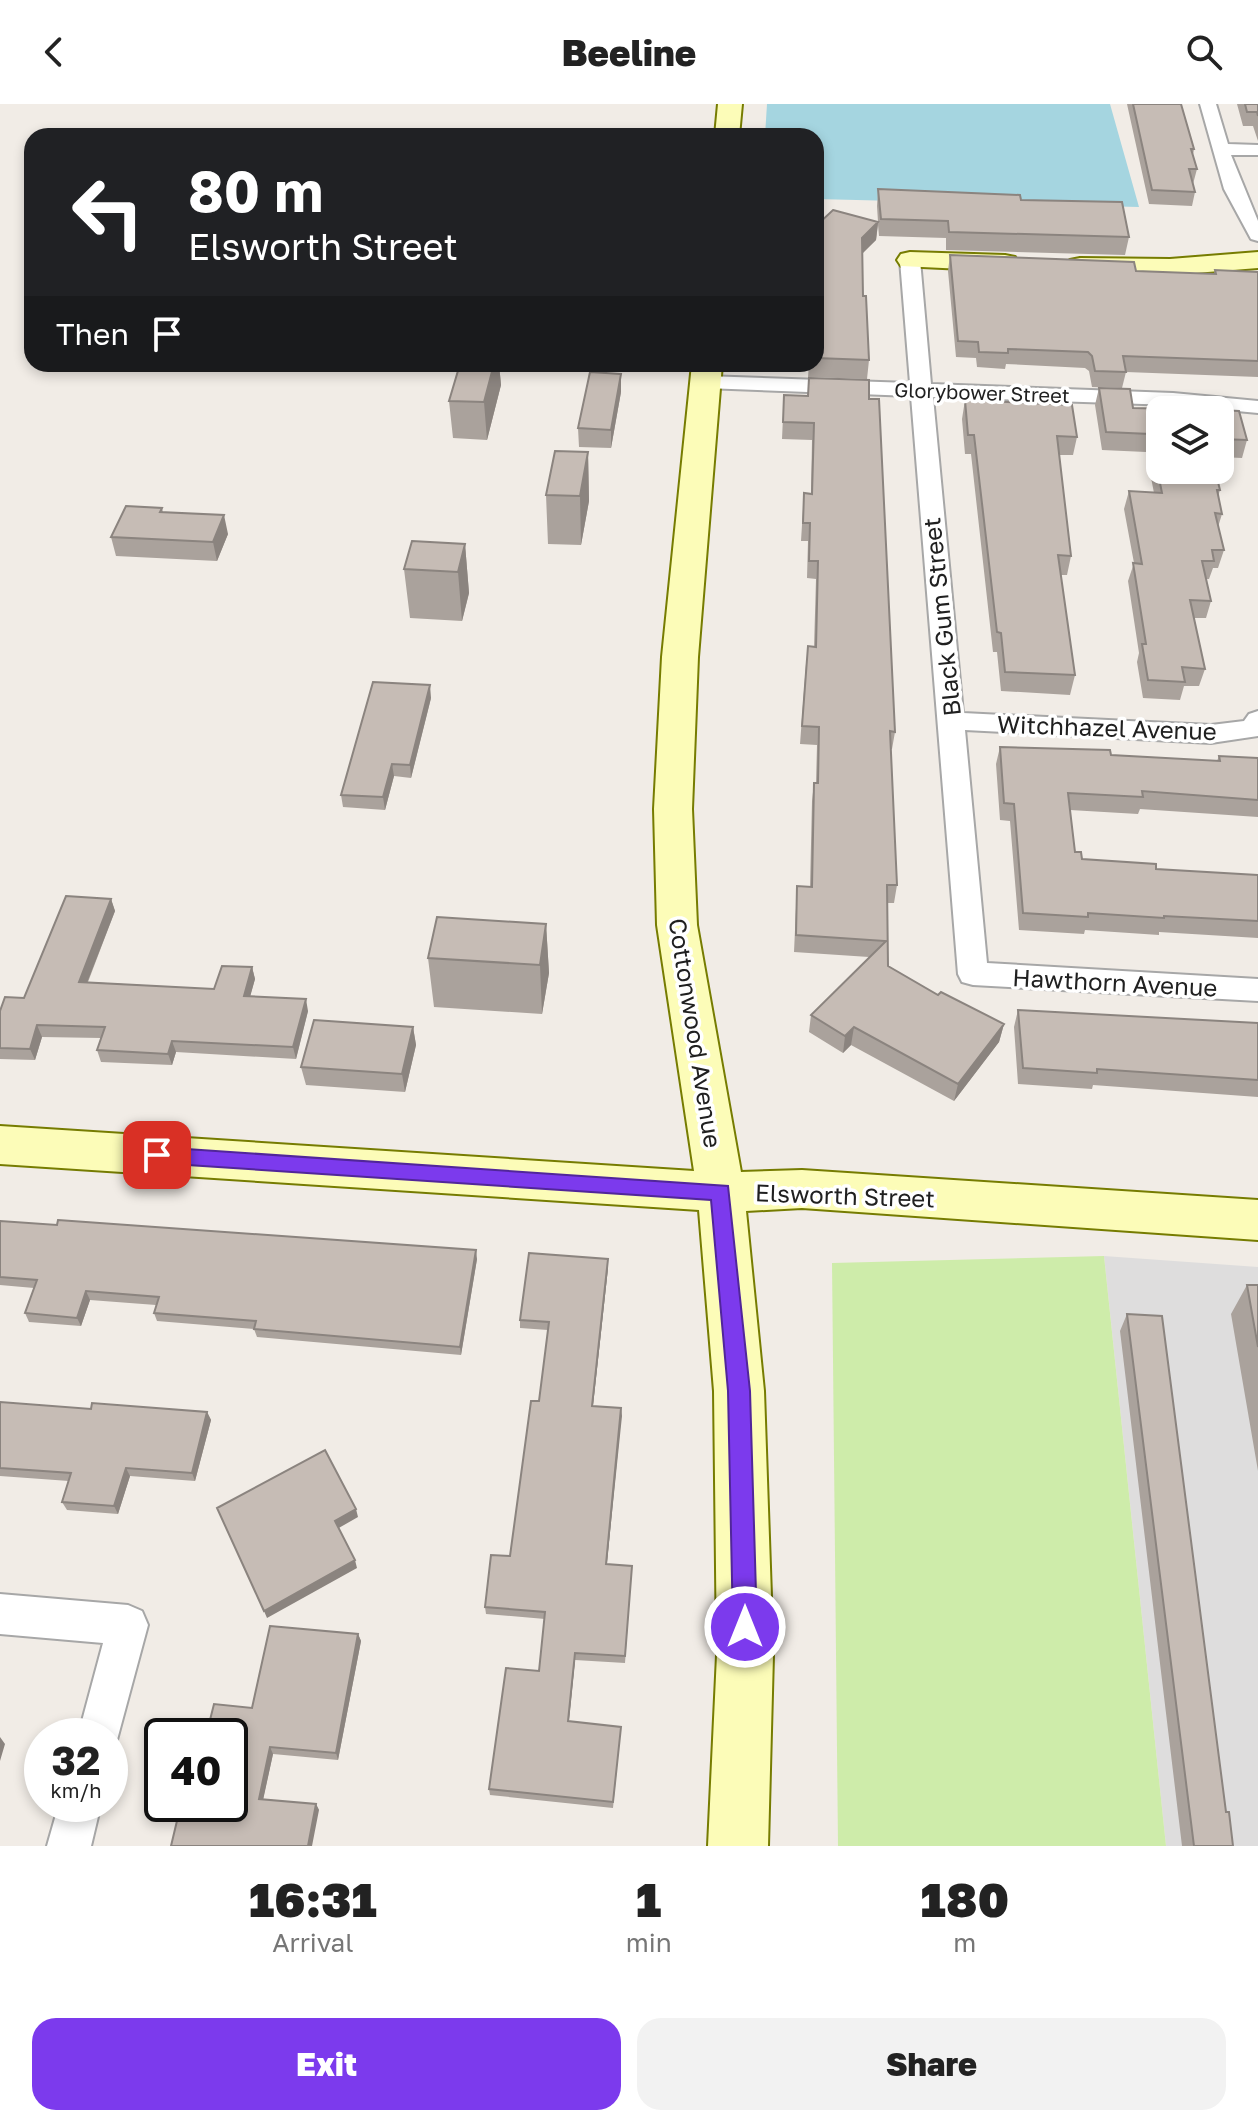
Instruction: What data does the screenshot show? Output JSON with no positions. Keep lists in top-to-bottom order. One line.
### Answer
{"streets":{"street":["Glorybower Street","Black Gum Street","Witchhazel Avenue","Hawthorn Avenue","Cottonwood Avenue","Elsworth Street"]},"crossings":[["Glorybower Street","Black Gum Street"],["Glorybower Street","Cottonwood Avenue"],["Black Gum Street","Witchhazel Avenue"],["Black Gum Street","Hawthorn Avenue"],["Cottonwood Avenue","Elsworth Street"]],"page":{"header":"Beeline","turn":["80 m","Elsworth Street"],"then":"Then","speed":"32 km/h","limit":"40","eta":["16:31","Arrival","1","min","180","m"],"buttons":["Exit","Share"]}}
